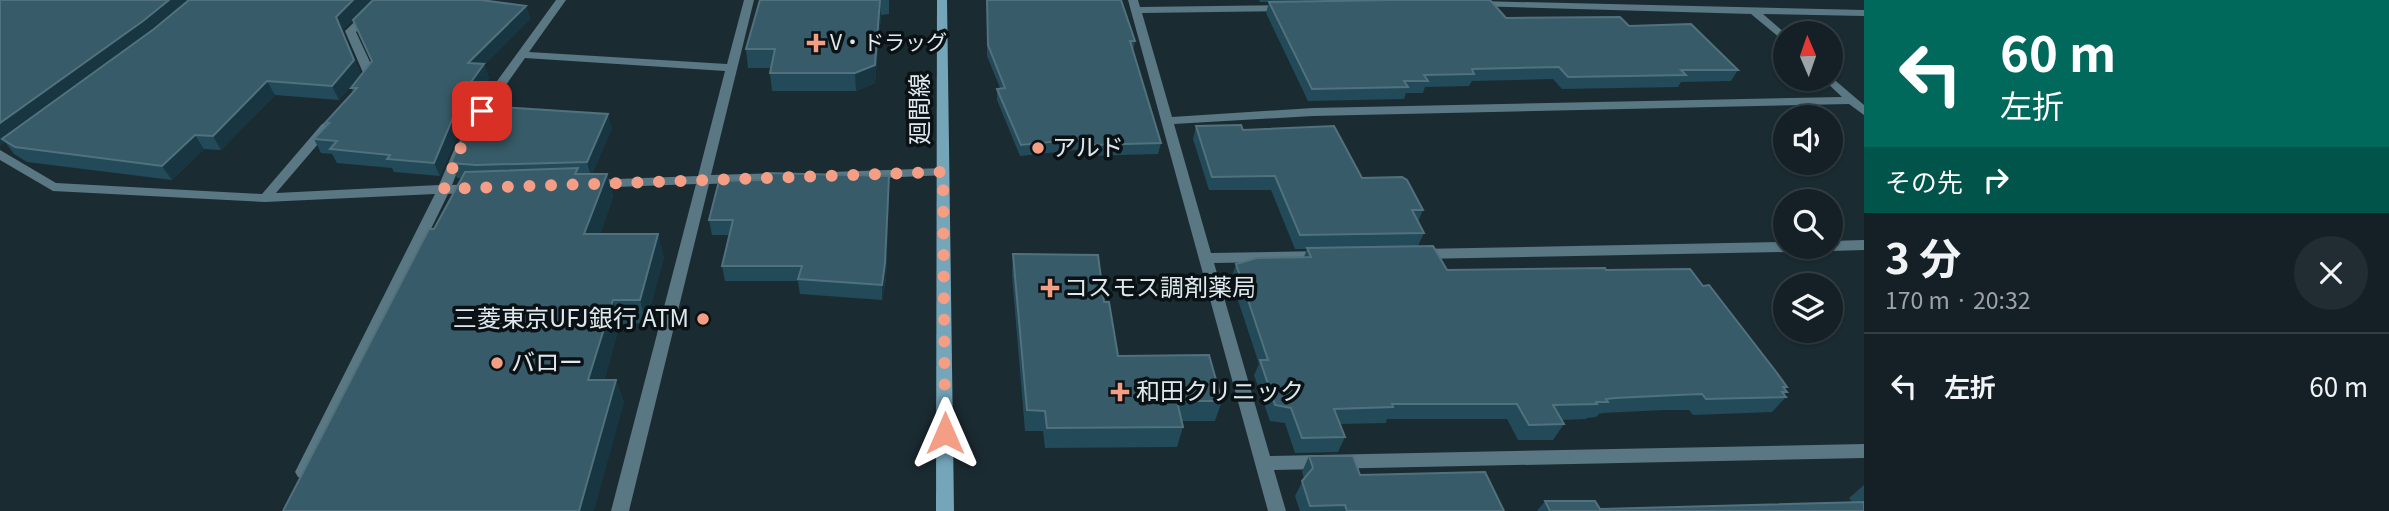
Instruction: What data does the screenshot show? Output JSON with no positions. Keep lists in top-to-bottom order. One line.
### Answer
{"streets":{"street":["廻間線"]},"places":{"health":["V・ドラッグ","コスモス調剤薬局","和田クリニック"],"other":["アルド","三菱東京UFJ銀行 ATM","バロー"]},"north":"top","page":{"turn":["60 m","左折"],"then":"その先","heading":["3 分","170 m · 20:32"],"list":[{"name":"左折","value":"60 m"}]}}
